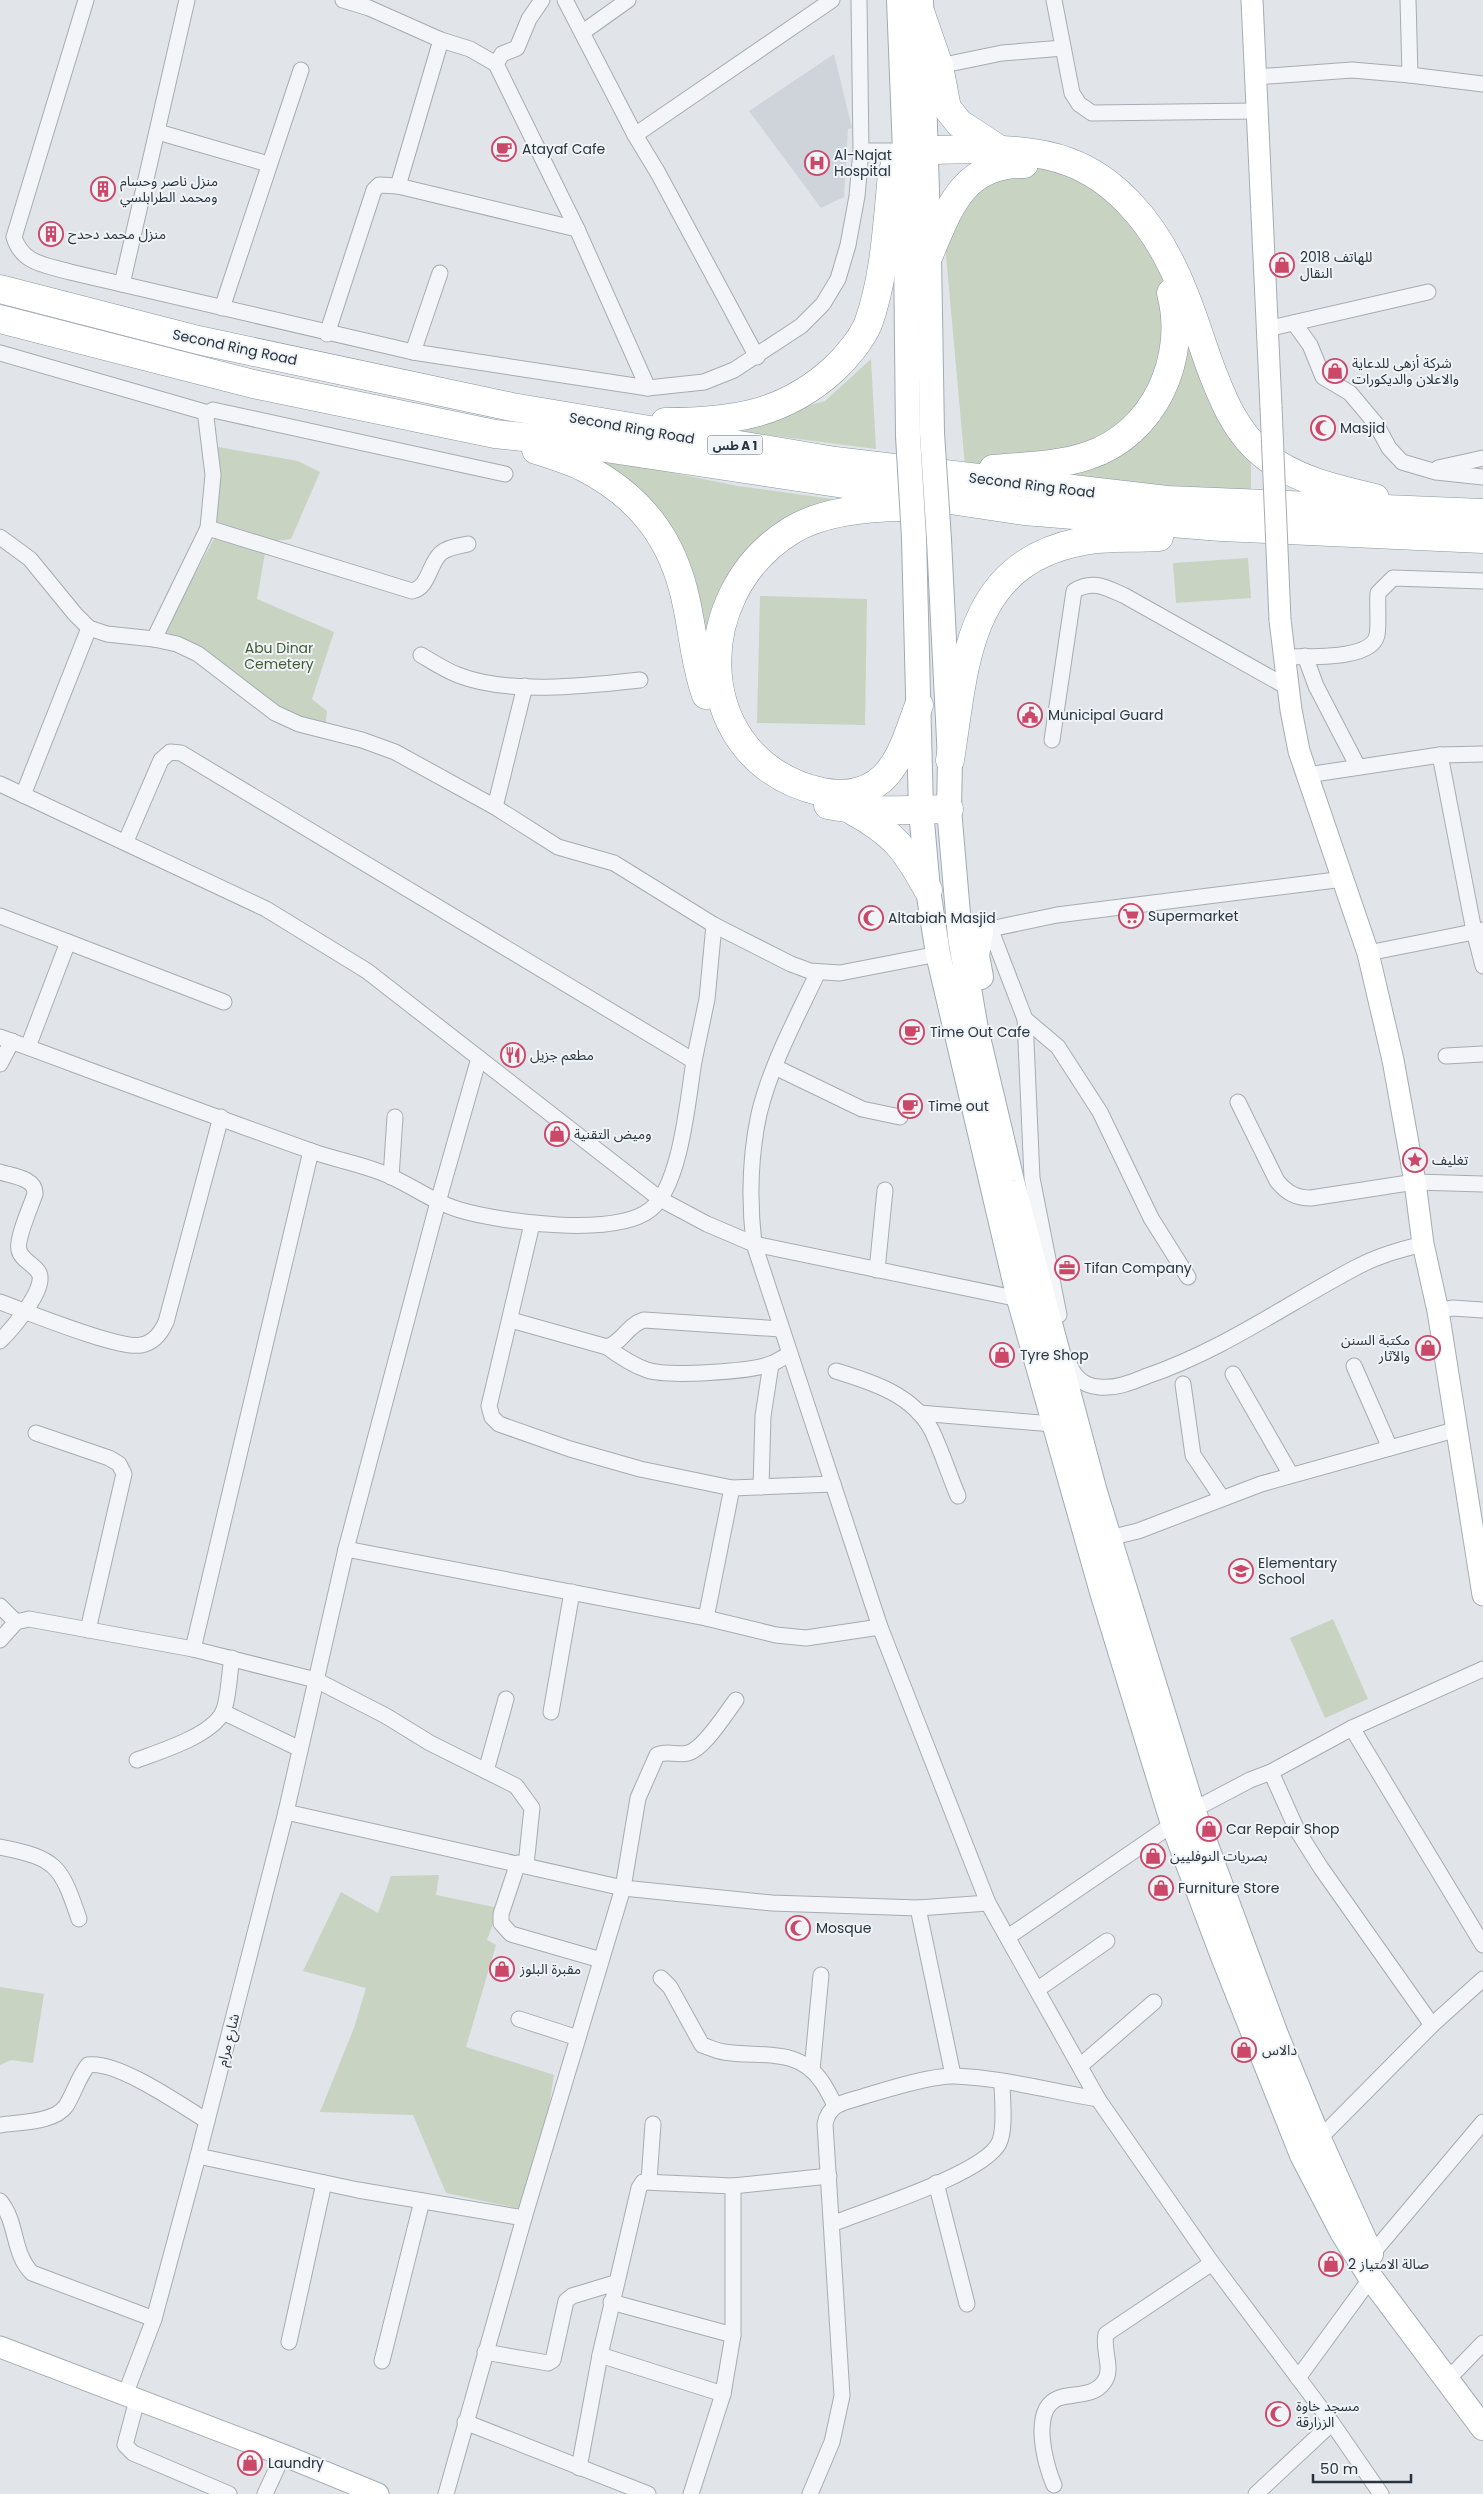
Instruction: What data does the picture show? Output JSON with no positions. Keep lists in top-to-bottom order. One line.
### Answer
{"streets":{"highway":["Second Ring Road","طس A 1"],"street":["شارع مرام"]},"parks":["Abu Dinar Cemetery"],"places":{"cafe":["Atayaf Cafe","Time Out Cafe","Time out"],"hospital":["Al-Najat Hospital"],"building":["منزل ناصر وحسام ومحمد الطرابلسي","منزل محمد دحدح"],"shop":["2018 للهاتف النقال","شركة أزهى للدعاية والاعلان والديكورات","وميض التقنية","مكتبة السنن والآثار","Tyre Shop","Car Repair Shop","بصريات النوفليين","Furniture Store","مقبرة البلوز","دالاس","صالة الامتياز 2","Laundry"],"mosque":["Masjid","Altabiah Masjid","Mosque","مسجد خاوة الزرارقة"],"public building":["Municipal Guard"],"supermarket":["Supermarket"],"restaurant":["مطعم جزيل"],"place":["تغليف"],"office":["Tifan Company"],"school or university":["Elementary School"]},"scale_bar":"50 m"}
